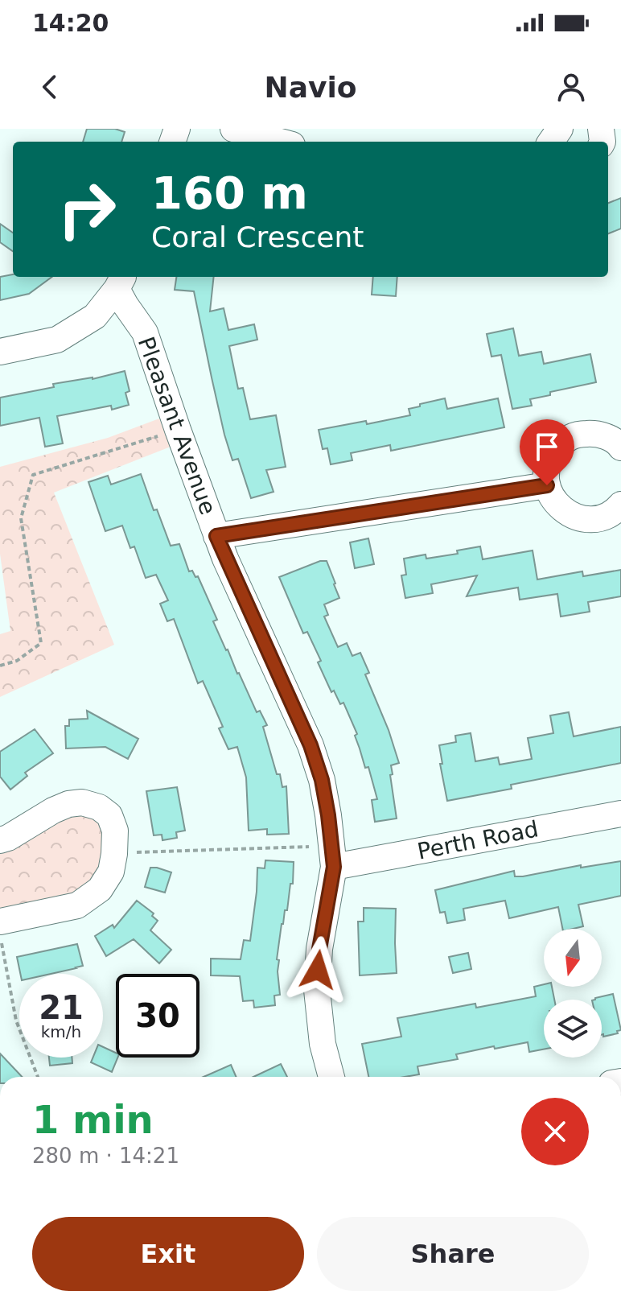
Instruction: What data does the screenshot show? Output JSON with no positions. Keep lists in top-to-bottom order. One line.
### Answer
{"streets":{"street":["Pleasant Avenue","Perth Road"]},"crossings":[["Pleasant Avenue","Perth Road"]],"north":"bottom","page":{"status":"14:20","header":"Navio","turn":["160 m","Coral Crescent"],"speed":"21 km/h","limit":"30","heading":["1 min","280 m · 14:21"],"buttons":["Exit","Share"]}}
